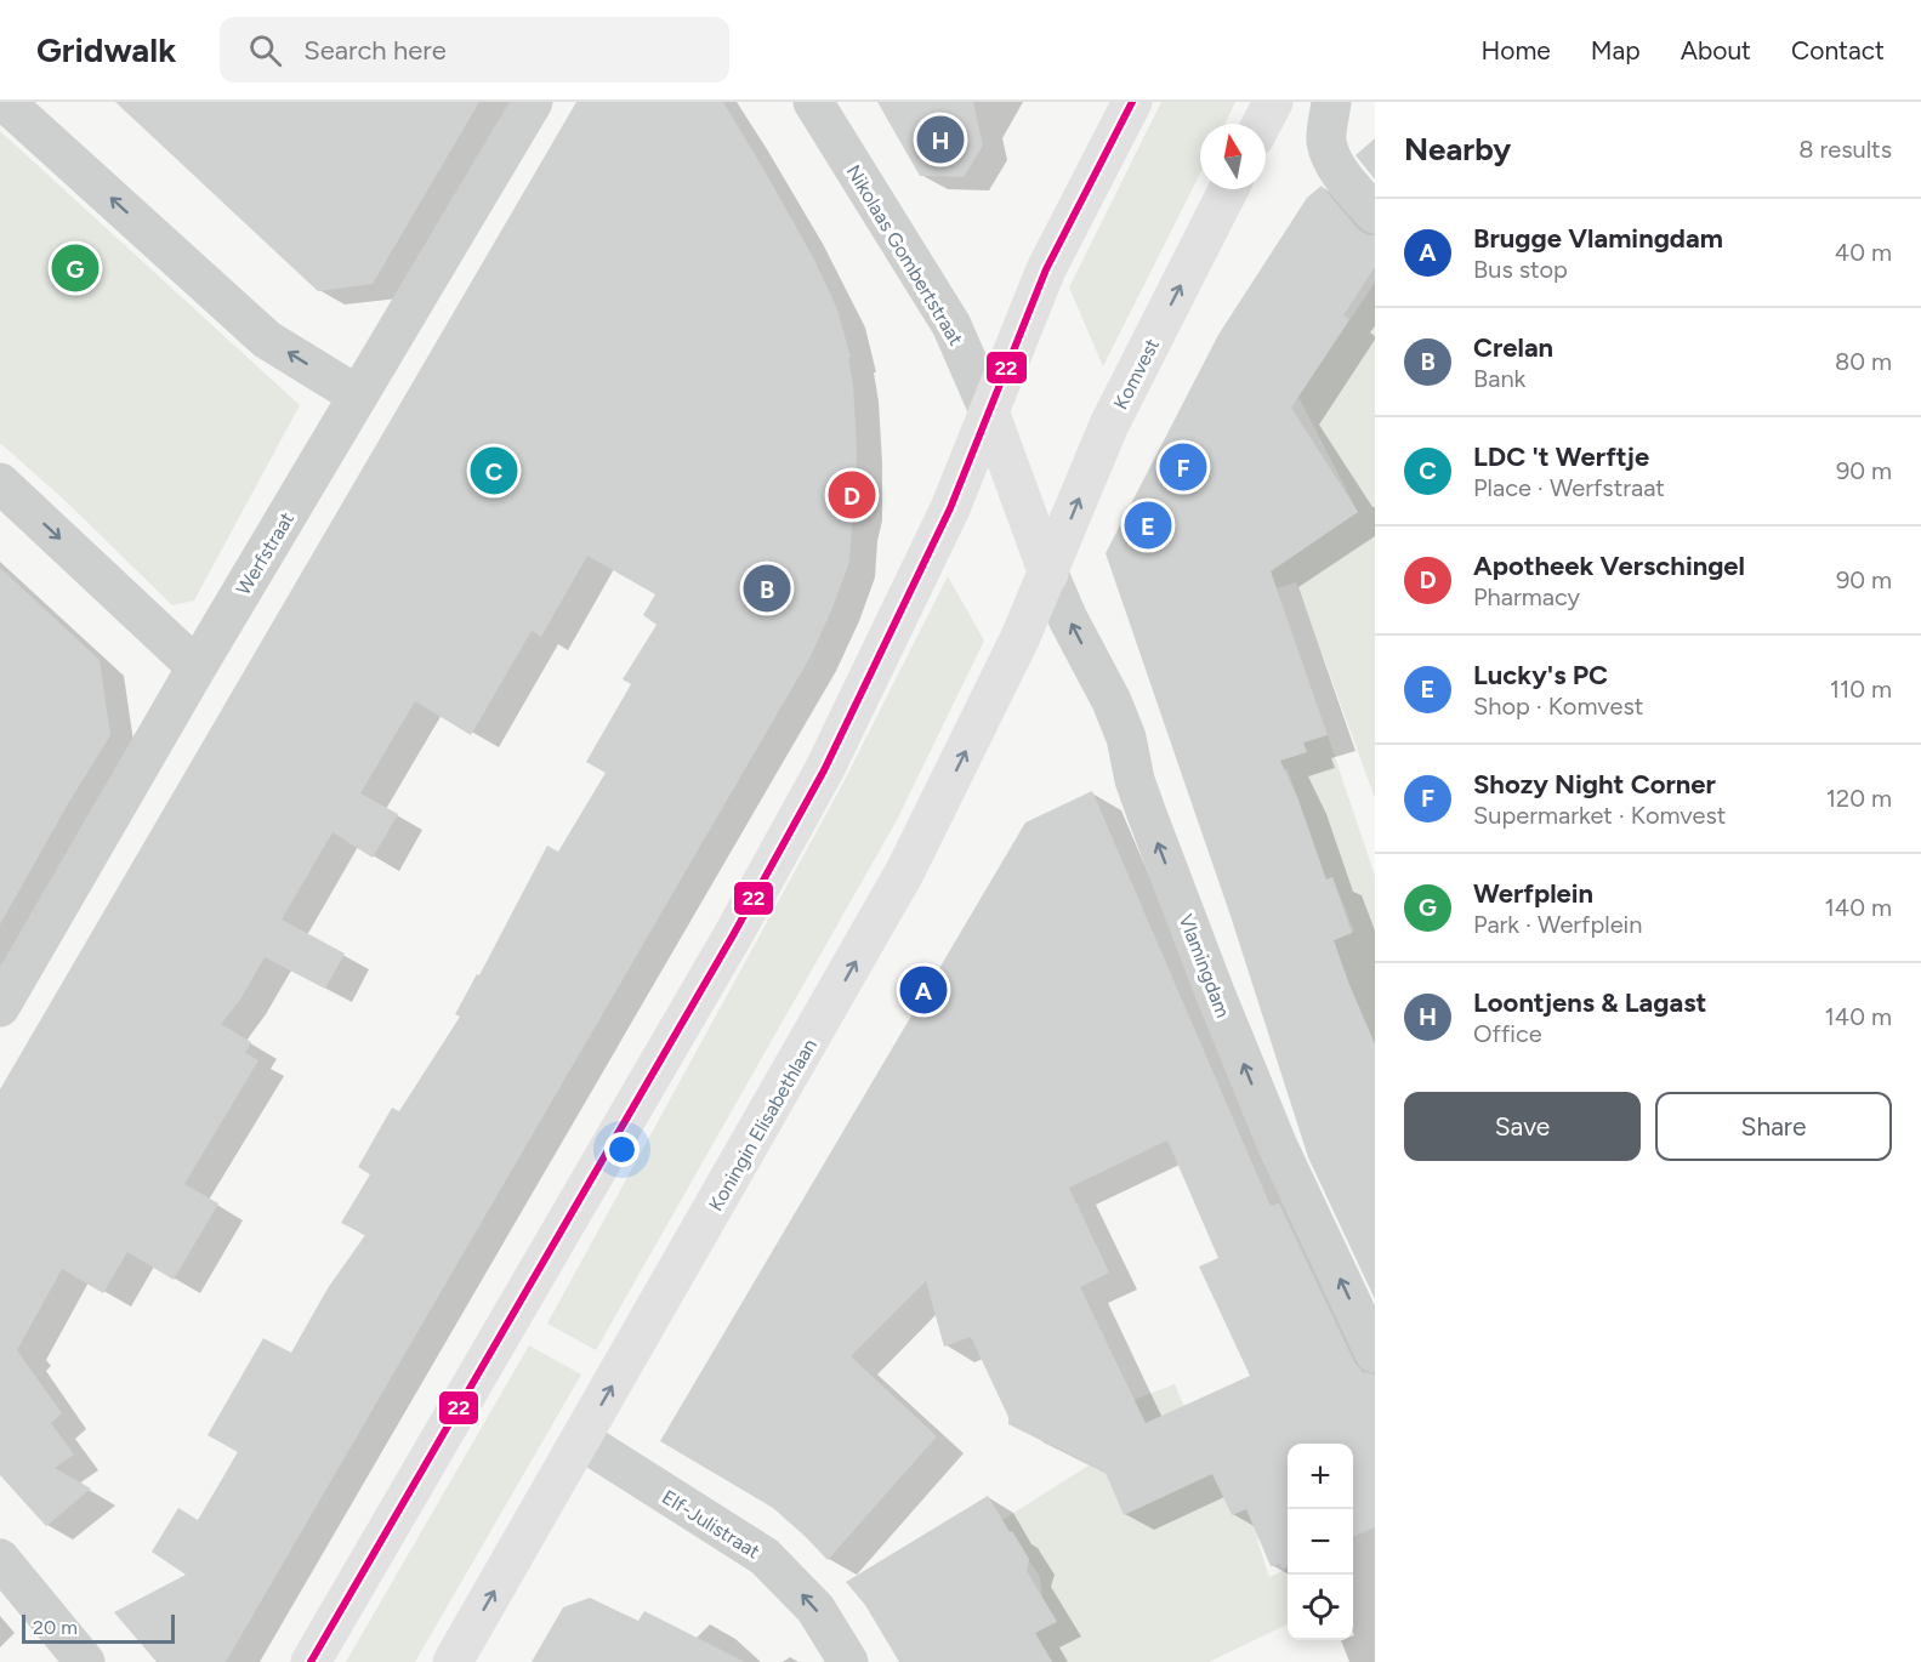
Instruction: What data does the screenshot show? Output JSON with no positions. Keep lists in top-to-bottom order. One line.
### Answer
{"streets":{"main road":["Komvest","Koningin Elisabethlaan"],"street":["Nikolaas Gombertstraat","Werfstraat","Vlamingdam","Elf-Julistraat"]},"crossings":[["Komvest","Vlamingdam"],["Komvest","Koningin Elisabethlaan"],["Vlamingdam","Koningin Elisabethlaan"],["Koningin Elisabethlaan","Elf-Julistraat"]],"one_way":["Vlamingdam","Elf-Julistraat"],"lines":["transit line 22"],"scale_bar":"20 m","north":"top","page":{"header":"Gridwalk","search":"Search here","nav":["Home","Map","About","Contact"],"heading":["Nearby","8 results"],"pins":["H","G","F","C","D","E","B","A"],"list":[{"mark":"A","name":"Brugge Vlamingdam","note":"Bus stop","value":"40 m"},{"mark":"B","name":"Crelan","note":"Bank","value":"80 m"},{"mark":"C","name":"LDC 't Werftje","note":"Place · Werfstraat","value":"90 m"},{"mark":"D","name":"Apotheek Verschingel","note":"Pharmacy","value":"90 m"},{"mark":"E","name":"Lucky's PC","note":"Shop · Komvest","value":"110 m"},{"mark":"F","name":"Shozy Night Corner","note":"Supermarket · Komvest","value":"120 m"},{"mark":"G","name":"Werfplein","note":"Park · Werfplein","value":"140 m"},{"mark":"H","name":"Loontjens & Lagast","note":"Office","value":"140 m"}],"buttons":["Save","Share"],"map_buttons":["+","−"],"scale":"20 m"}}
